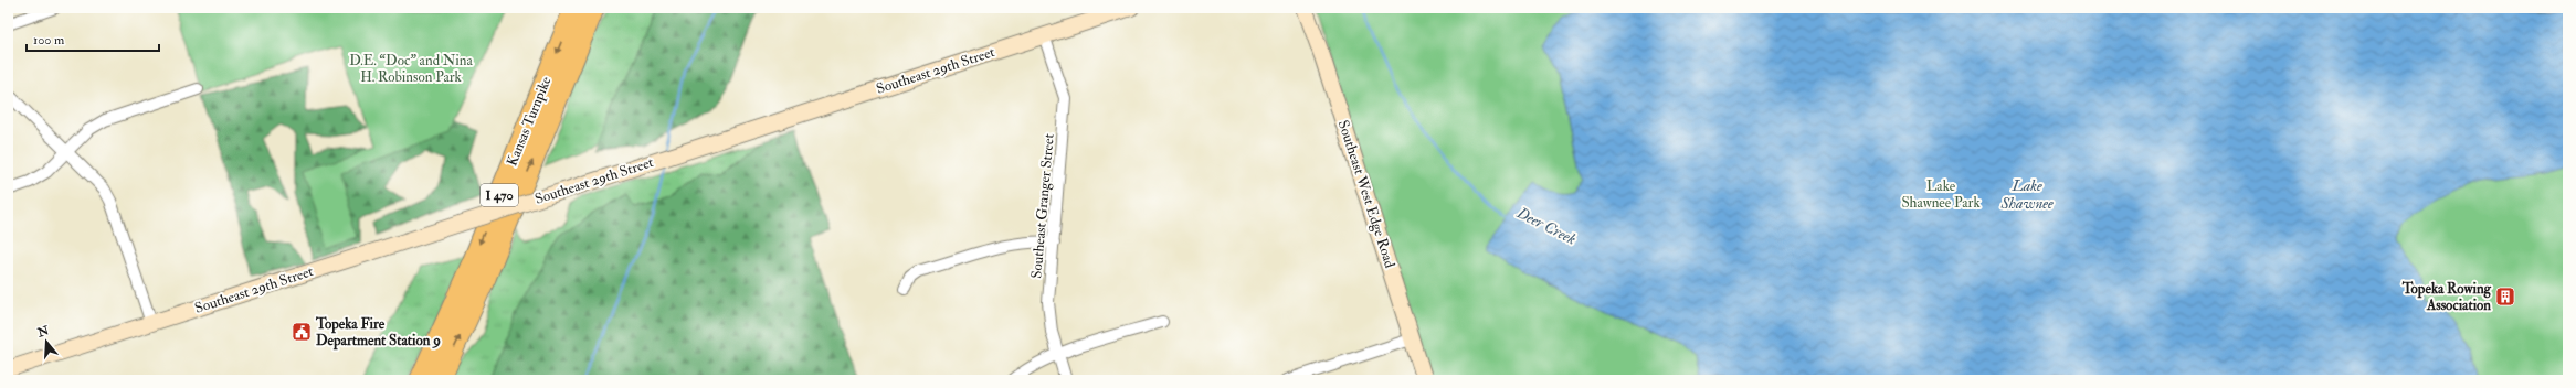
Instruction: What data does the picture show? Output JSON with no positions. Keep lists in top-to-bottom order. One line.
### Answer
{"streets":{"highway":["Kansas Turnpike","I 470"],"main road":["Southeast 29th Street","Southeast West Edge Road"],"street":["Southeast Granger Street"]},"crossings":[["Southeast 29th Street","Southeast Granger Street"]],"water":["Lake Shawnee","Deer Creek"],"parks":["D.E. “Doc” and Nina H. Robinson Park","Lake Shawnee Park"],"places":{"building":["Topeka Rowing Association"],"public building":["Topeka Fire Department Station 9"]},"scale_bar":"100 m","north":"top"}
